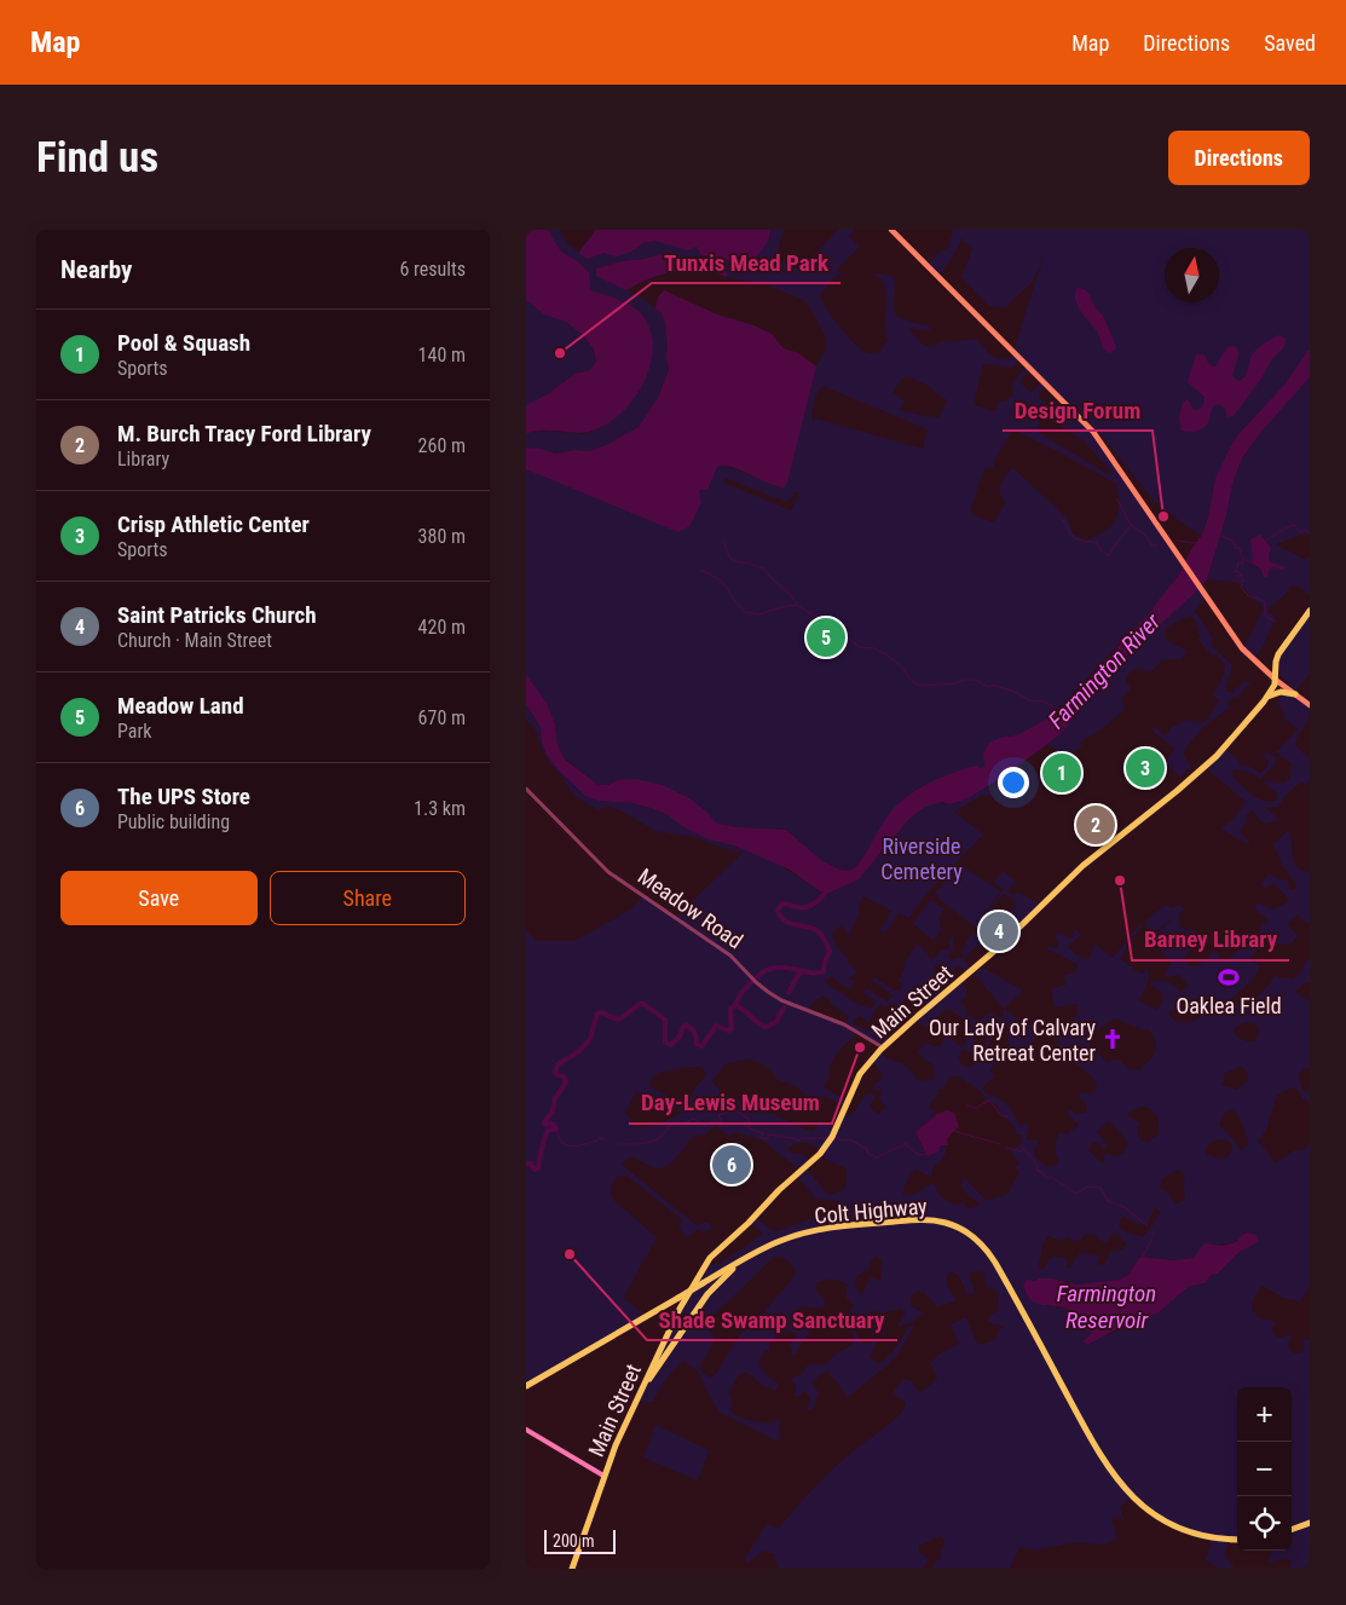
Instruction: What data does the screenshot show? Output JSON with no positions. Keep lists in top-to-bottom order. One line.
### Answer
{"streets":{"highway":["Main Street","Colt Highway"],"street":["Meadow Road"]},"crossings":[["Meadow Road","Main Street"]],"water":["Farmington River","Farmington Reservoir"],"parks":["Riverside Cemetery"],"places":{"other":["Tunxis Mead Park","Design Forum","Barney Library","Day-Lewis Museum","Shade Swamp Sanctuary"],"sports":["Oaklea Field"],"church":["Our Lady of Calvary Retreat Center"]},"scale_bar":"200 m","north":"top","page":{"header":"Map","nav":["Map","Directions","Saved"],"buttons":["Directions",["Save","Share"]],"title":"Find us","heading":["Nearby","6 results"],"list":[{"mark":"1","name":"Pool & Squash","note":"Sports","value":"140 m"},{"mark":"2","name":"M. Burch Tracy Ford Library","note":"Library","value":"260 m"},{"mark":"3","name":"Crisp Athletic Center","note":"Sports","value":"380 m"},{"mark":"4","name":"Saint Patricks Church","note":"Church · Main Street","value":"420 m"},{"mark":"5","name":"Meadow Land","note":"Park","value":"670 m"},{"mark":"6","name":"The UPS Store","note":"Public building","value":"1.3 km"}],"pins":["5","3","1","2","4","6"],"map_buttons":["+","−"],"scale":"200 m"}}
